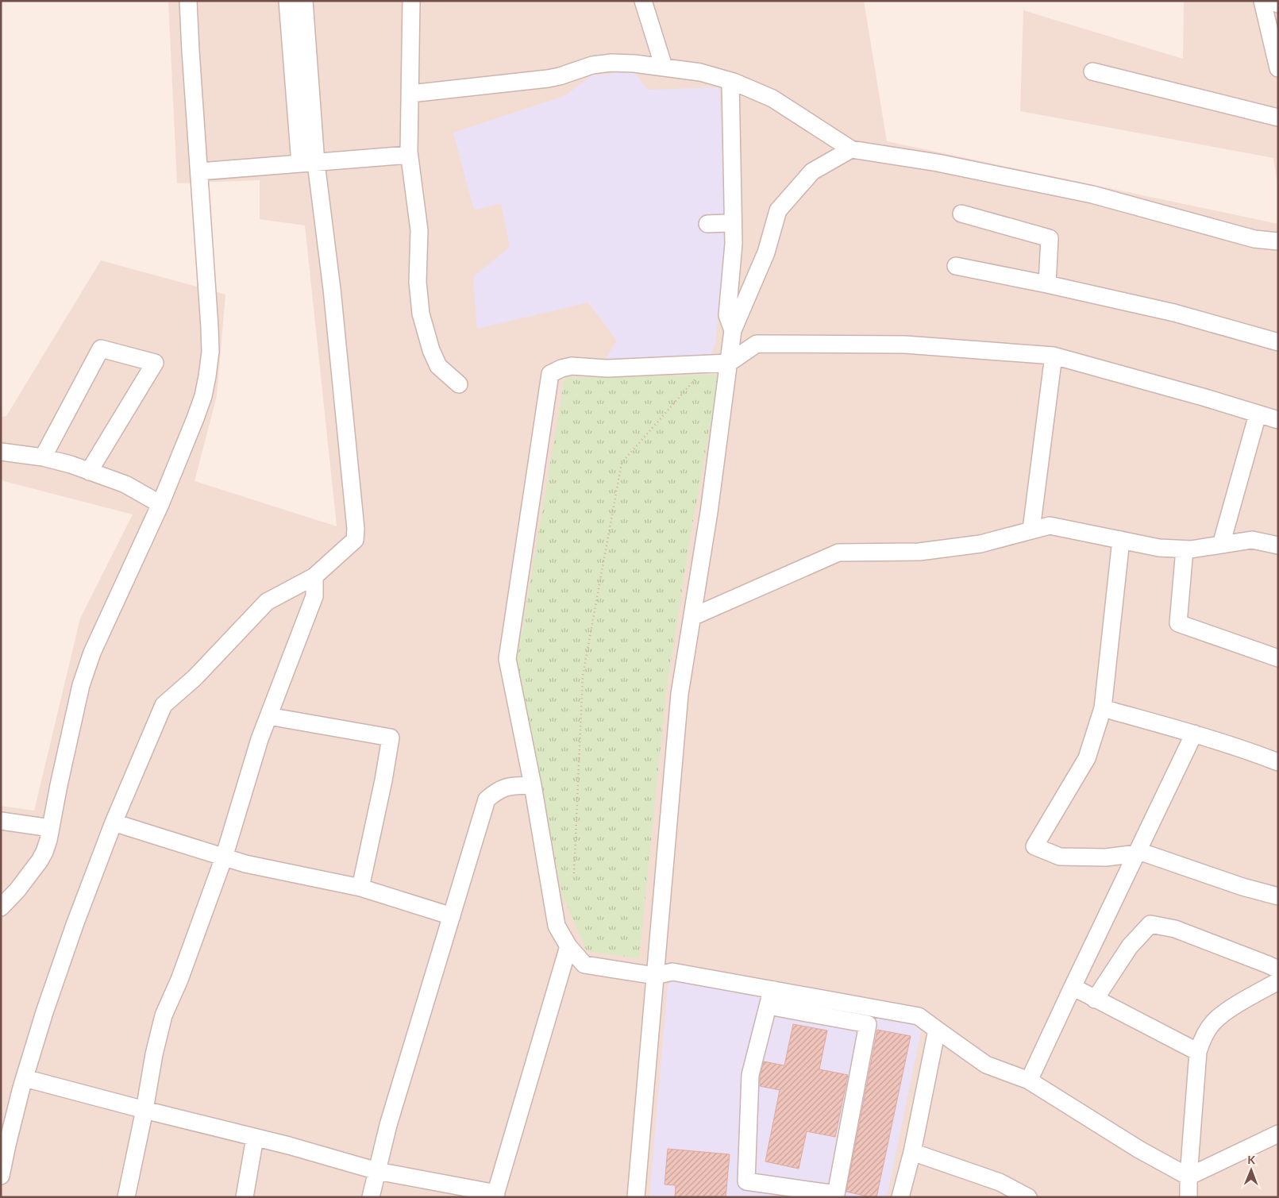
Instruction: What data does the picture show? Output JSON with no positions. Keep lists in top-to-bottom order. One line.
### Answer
{"north":"top"}
